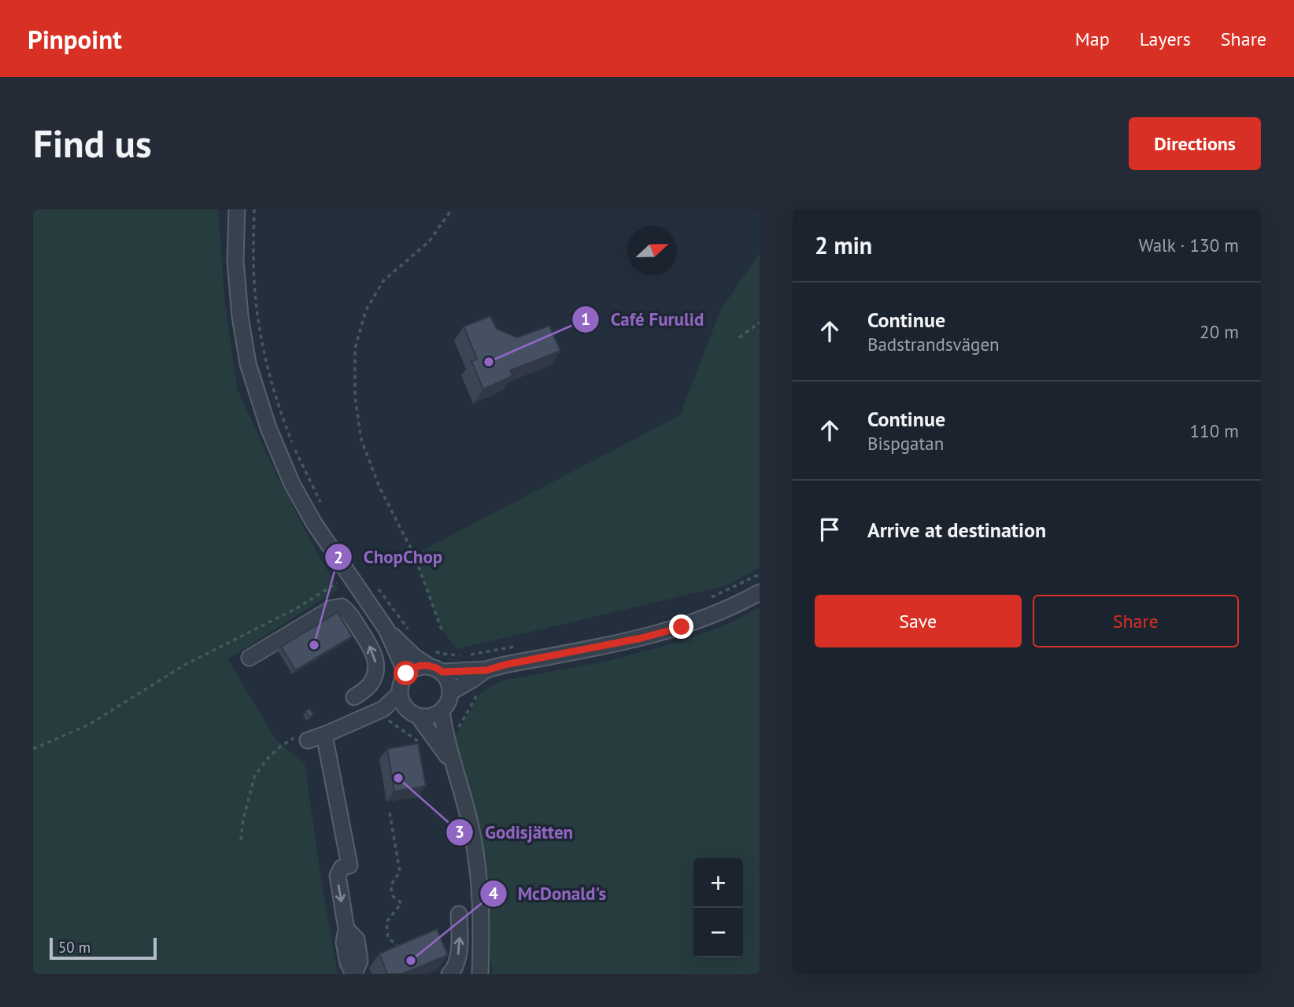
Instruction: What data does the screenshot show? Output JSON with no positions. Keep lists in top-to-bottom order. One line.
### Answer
{"places":["Café Furulid","ChopChop","Godisjätten","McDonald's"],"scale_bar":"50 m","north":"right","page":{"header":"Pinpoint","nav":["Map","Layers","Share"],"buttons":["Directions",["Save","Share"]],"title":"Find us","heading":["2 min","Walk · 130 m"],"list":[["Continue","Badstrandsvägen","20 m"],["Continue","Bispgatan","110 m"],"Arrive at destination"],"map_buttons":["+","−"],"scale":"50 m"}}
